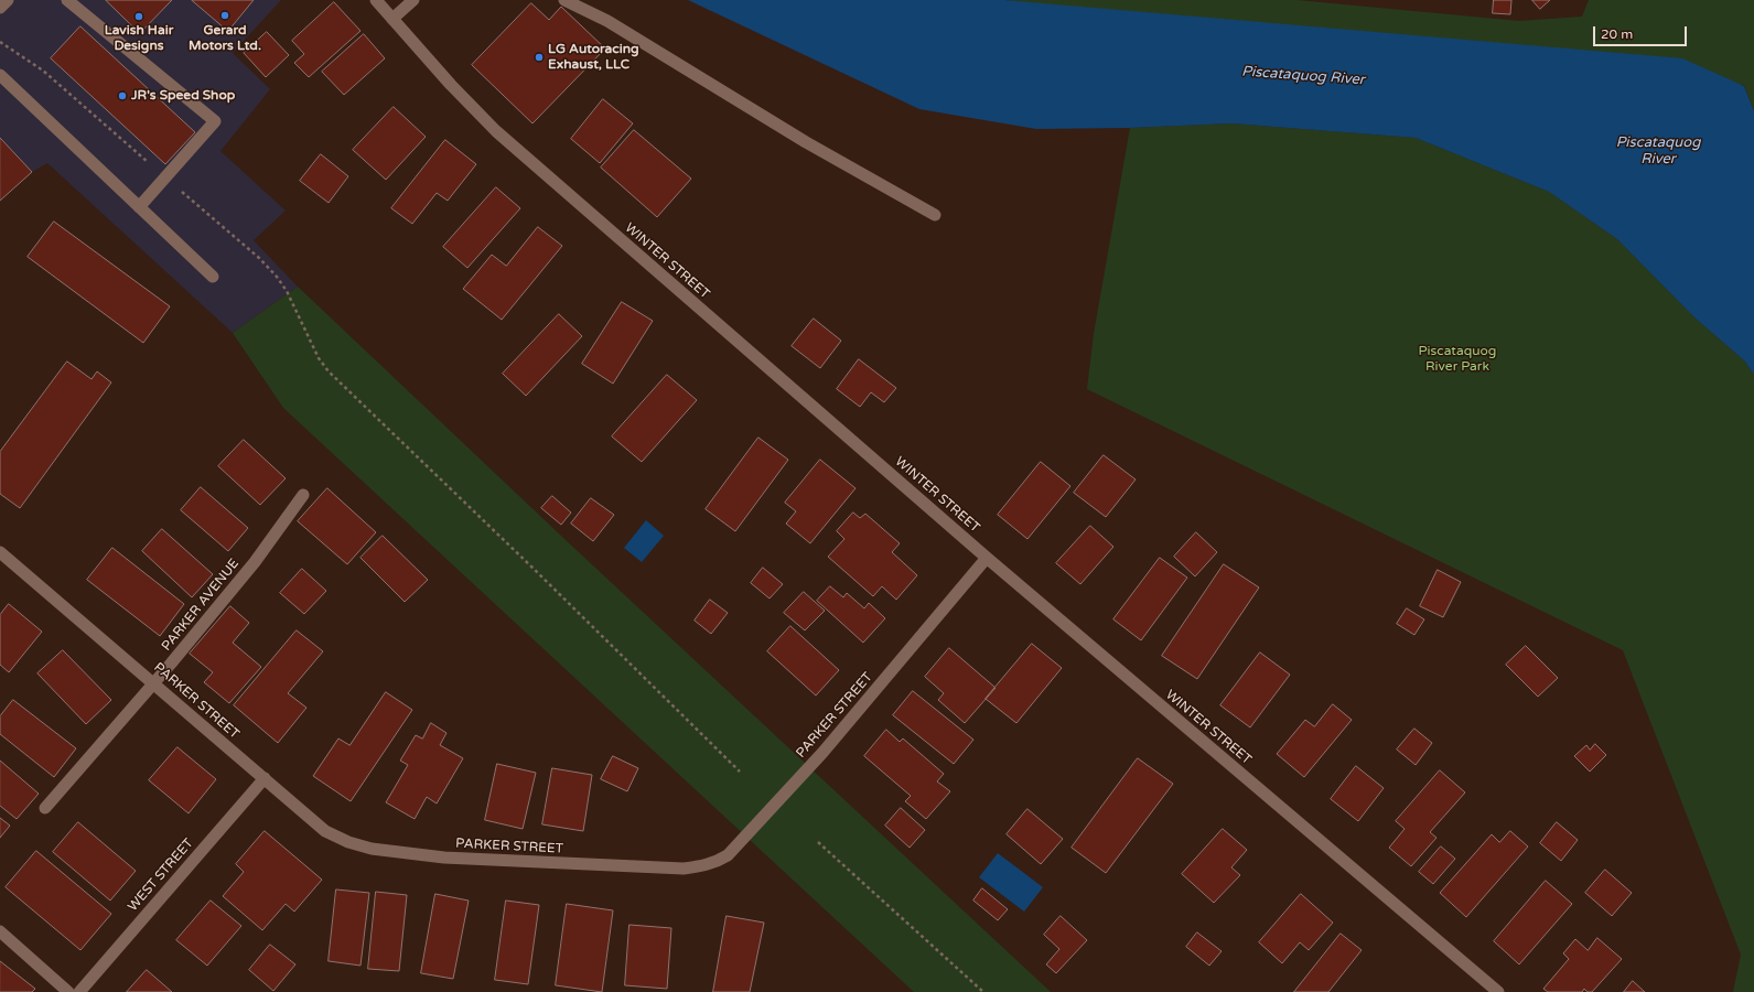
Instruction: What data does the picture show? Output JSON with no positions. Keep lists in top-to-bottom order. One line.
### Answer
{"streets":{"street":["WINTER STREET","PARKER AVENUE","PARKER STREET","WEST STREET"]},"crossings":[["WINTER STREET","PARKER STREET"],["PARKER AVENUE","PARKER STREET"],["PARKER STREET","WEST STREET"]],"water":["Piscataquog River"],"parks":["Piscataquog River Park"],"places":["Gerard Motors Ltd.","Lavish Hair Designs","LG Autoracing Exhaust, LLC","JR's Speed Shop"],"scale_bar":"20 m"}
